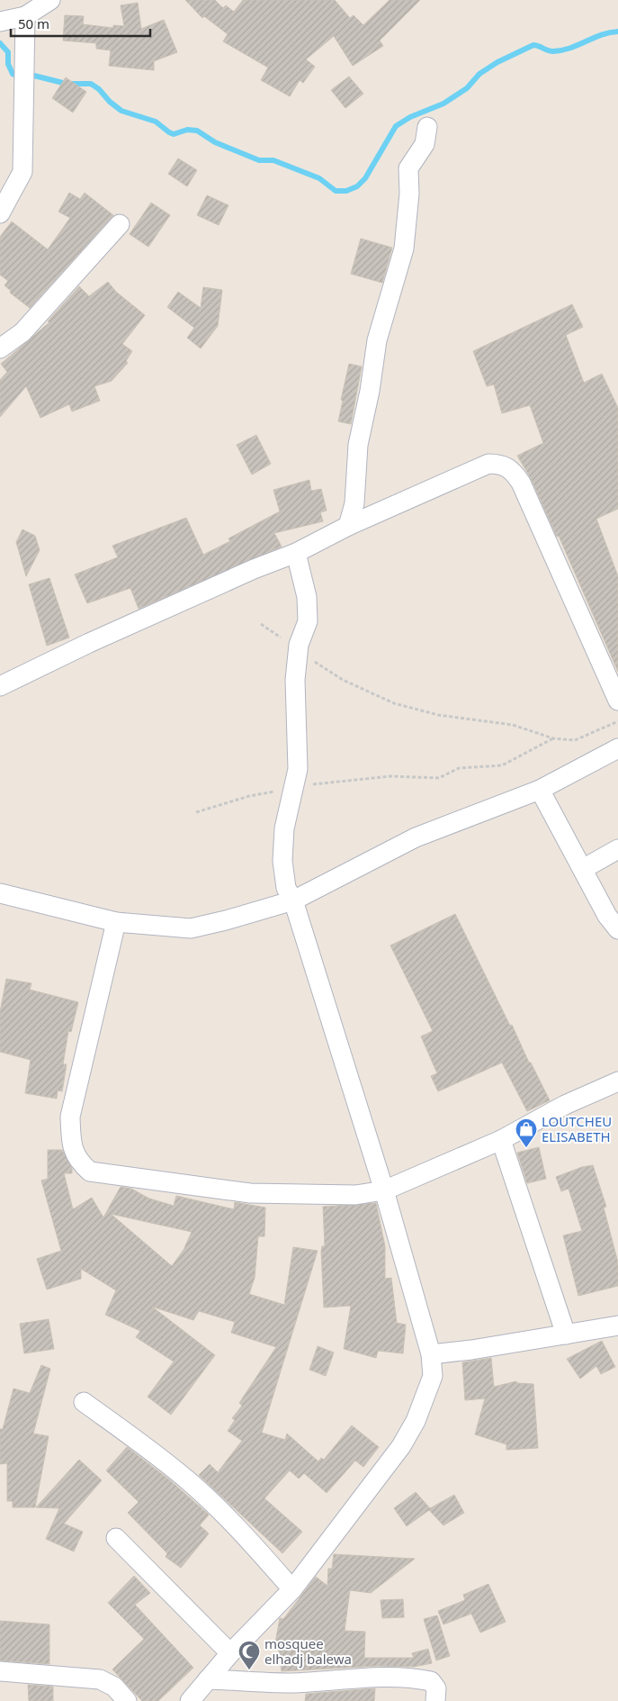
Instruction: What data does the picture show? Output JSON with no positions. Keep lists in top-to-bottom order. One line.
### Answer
{"places":{"shop":["LOUTCHEU ELISABETH"],"mosque":["mosquee elhadj balewa"]},"scale_bar":"50 m"}
